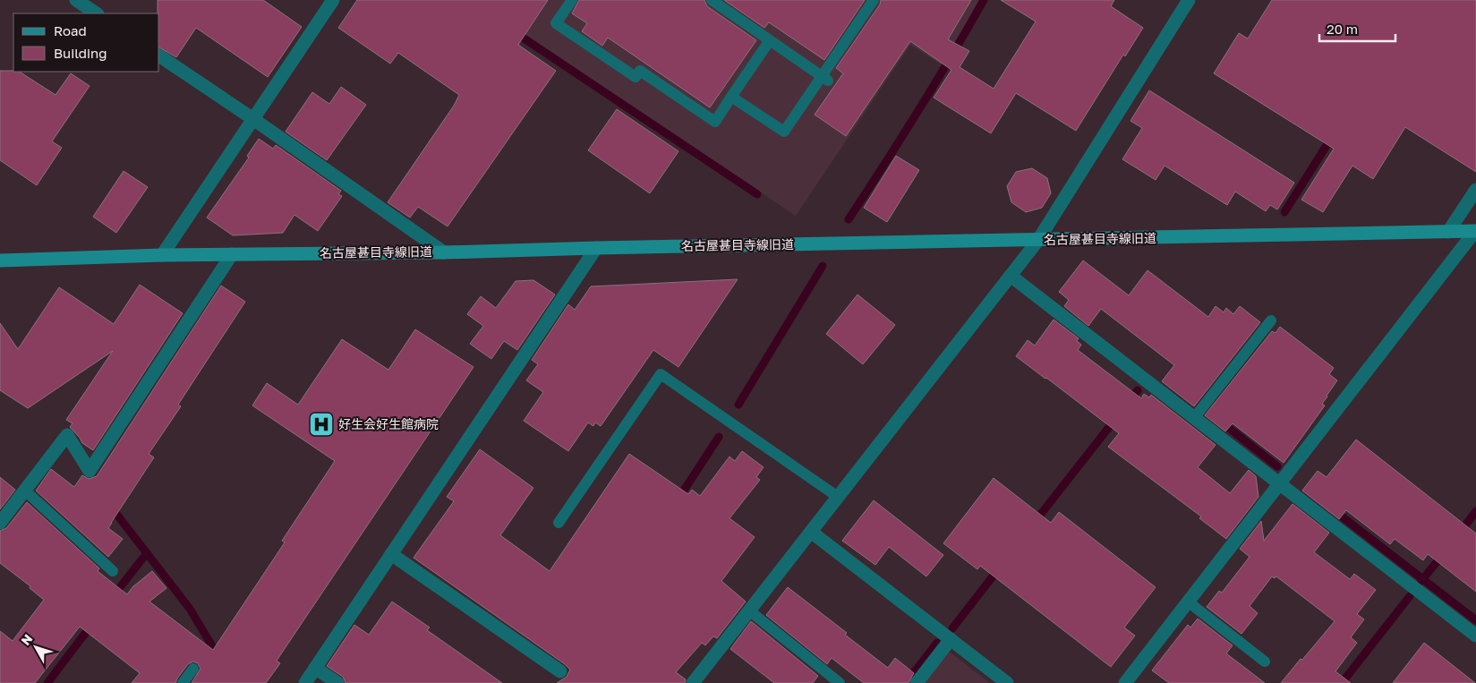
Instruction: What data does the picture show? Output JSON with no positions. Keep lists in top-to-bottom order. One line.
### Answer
{"streets":{"street":["名古屋甚目寺線旧道"]},"places":{"hospital":["好生会好生館病院"]},"legend":["Road","Building"],"scale_bar":"20 m","north":"top left"}
